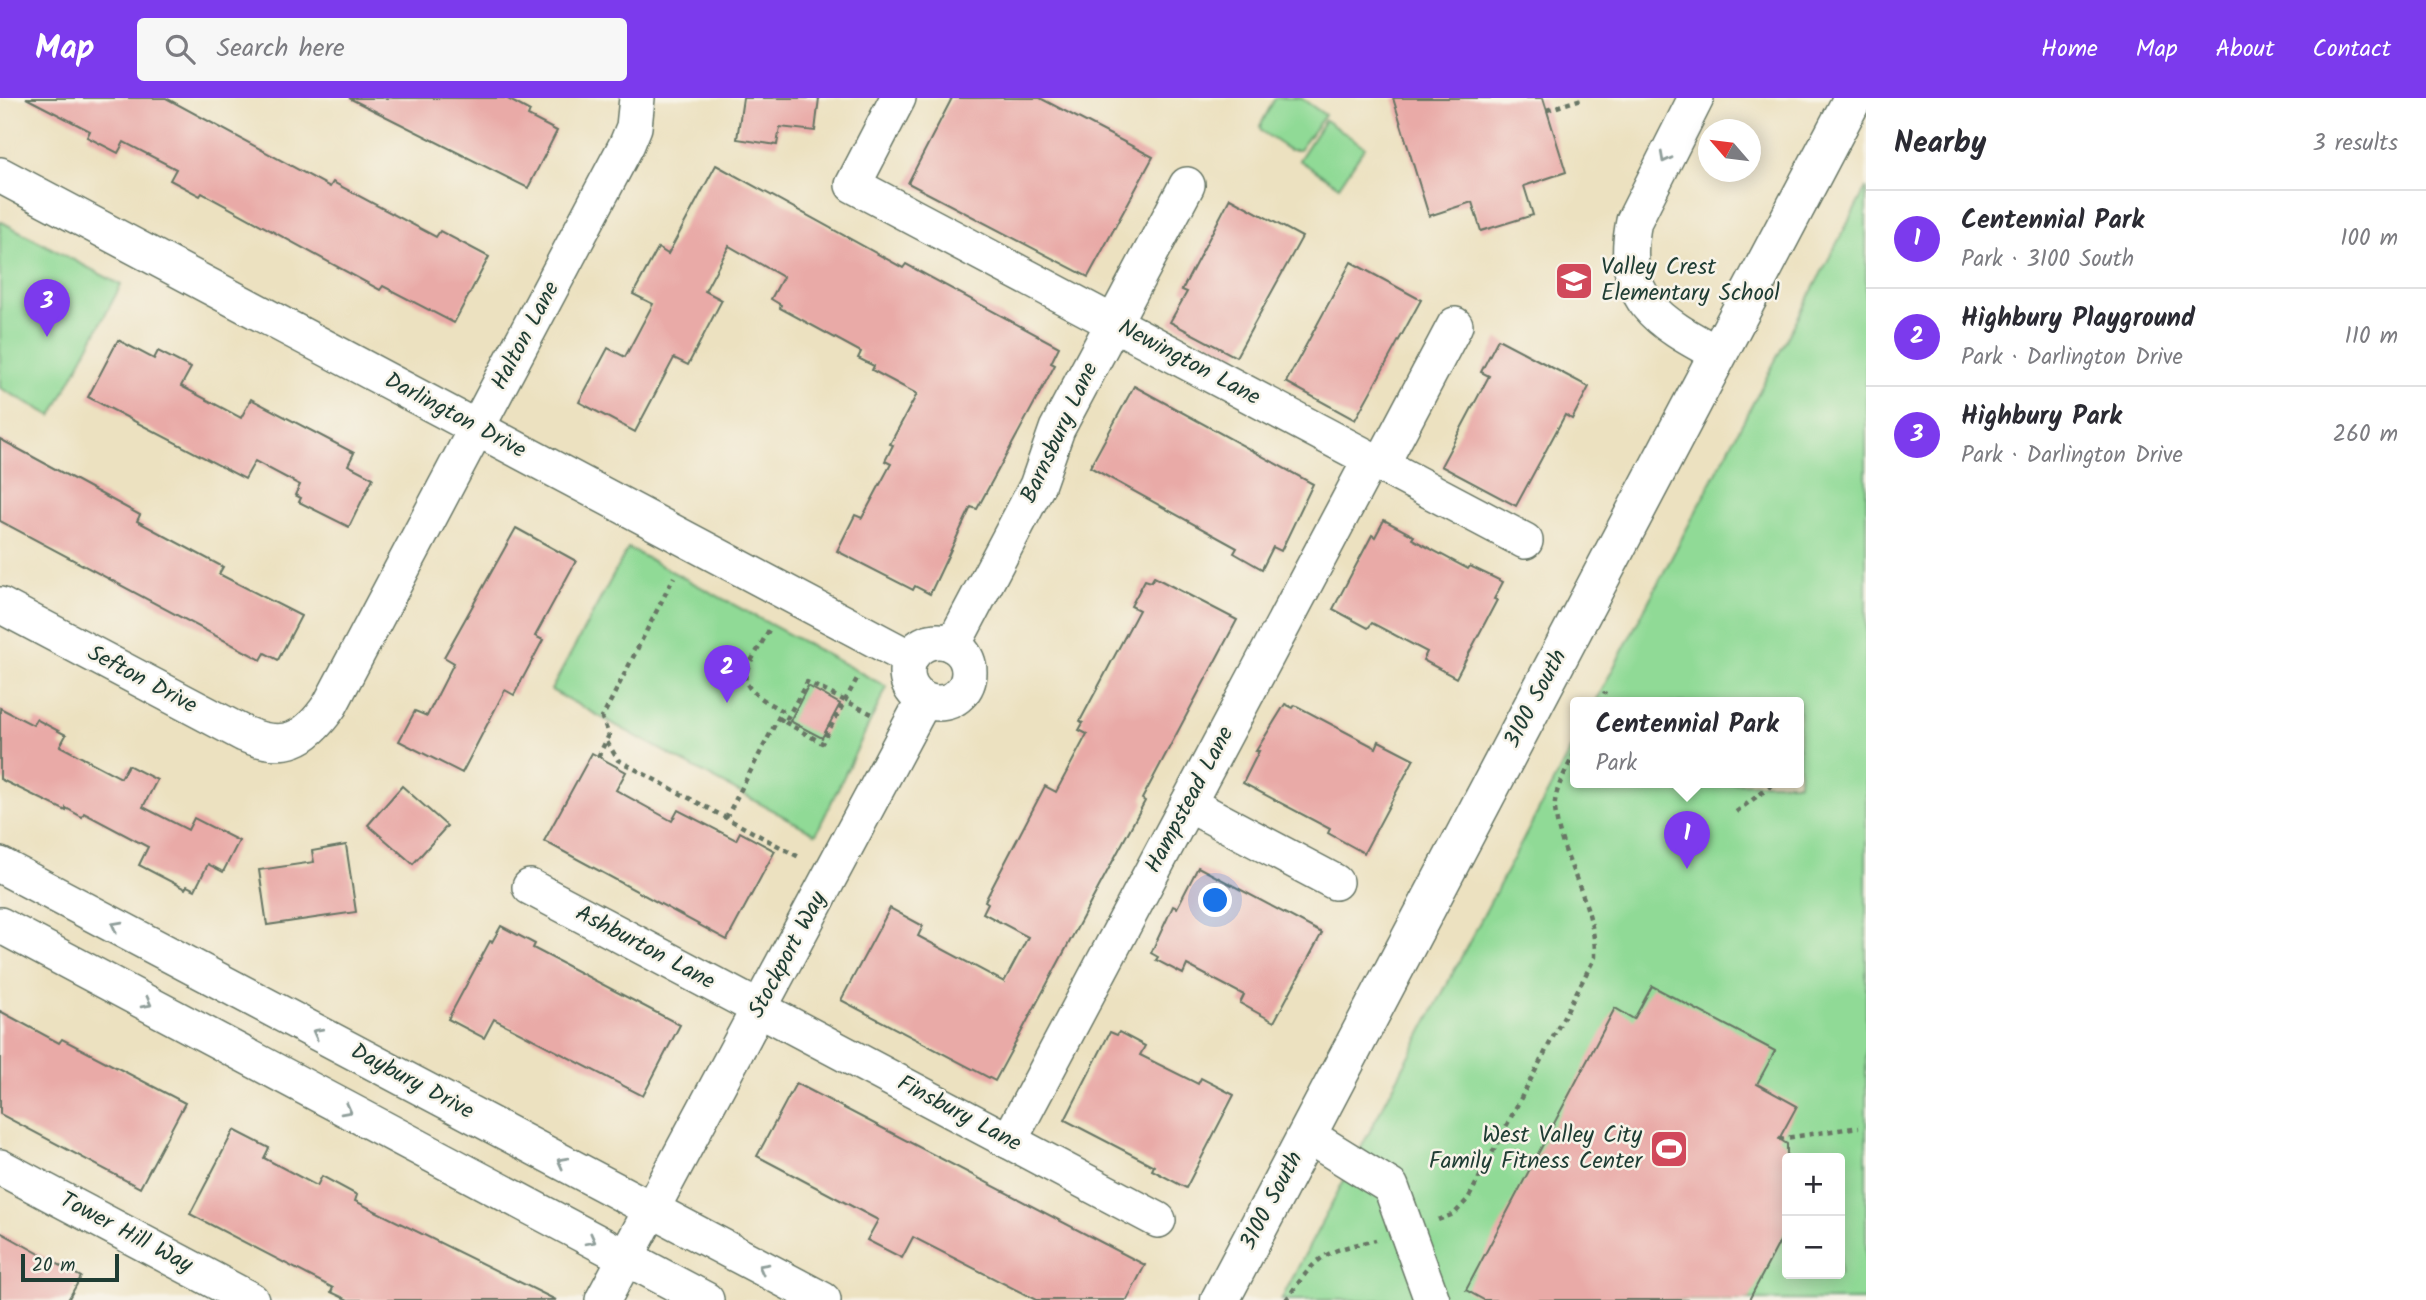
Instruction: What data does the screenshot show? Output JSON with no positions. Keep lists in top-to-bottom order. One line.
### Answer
{"streets":{"main road":["3100 South"],"street":["Halton Lane","Newington Lane","Darlington Drive","Barnsbury Lane","Sefton Drive","Hampstead Lane","Ashburton Lane","Stockport Way","Daybury Drive","Finsbury Lane","Tower Hill Way"]},"crossings":[["Halton Lane","Darlington Drive"],["Halton Lane","Sefton Drive"],["Newington Lane","Barnsbury Lane"],["Newington Lane","Hampstead Lane"],["Darlington Drive","Barnsbury Lane"],["Darlington Drive","Stockport Way"],["Barnsbury Lane","Stockport Way"],["Hampstead Lane","Finsbury Lane"],["Ashburton Lane","Stockport Way"],["Ashburton Lane","Finsbury Lane"],["Stockport Way","Daybury Drive"],["Stockport Way","Finsbury Lane"]],"places":{"school or university":["Valley Crest Elementary School"],"sports":["West Valley City Family Fitness Center"]},"scale_bar":"20 m","north":"top left","page":{"header":"Map","search":"Search here","nav":["Home","Map","About","Contact"],"heading":["Nearby","3 results"],"list":[{"mark":"1","name":"Centennial Park","note":"Park · 3100 South","value":"100 m"},{"mark":"2","name":"Highbury Playground","note":"Park · Darlington Drive","value":"110 m"},{"mark":"3","name":"Highbury Park","note":"Park · Darlington Drive","value":"260 m"}],"pins":["3","2","1"],"popup":["Centennial Park","Park"],"map_buttons":["+","−"],"scale":"20 m"}}
